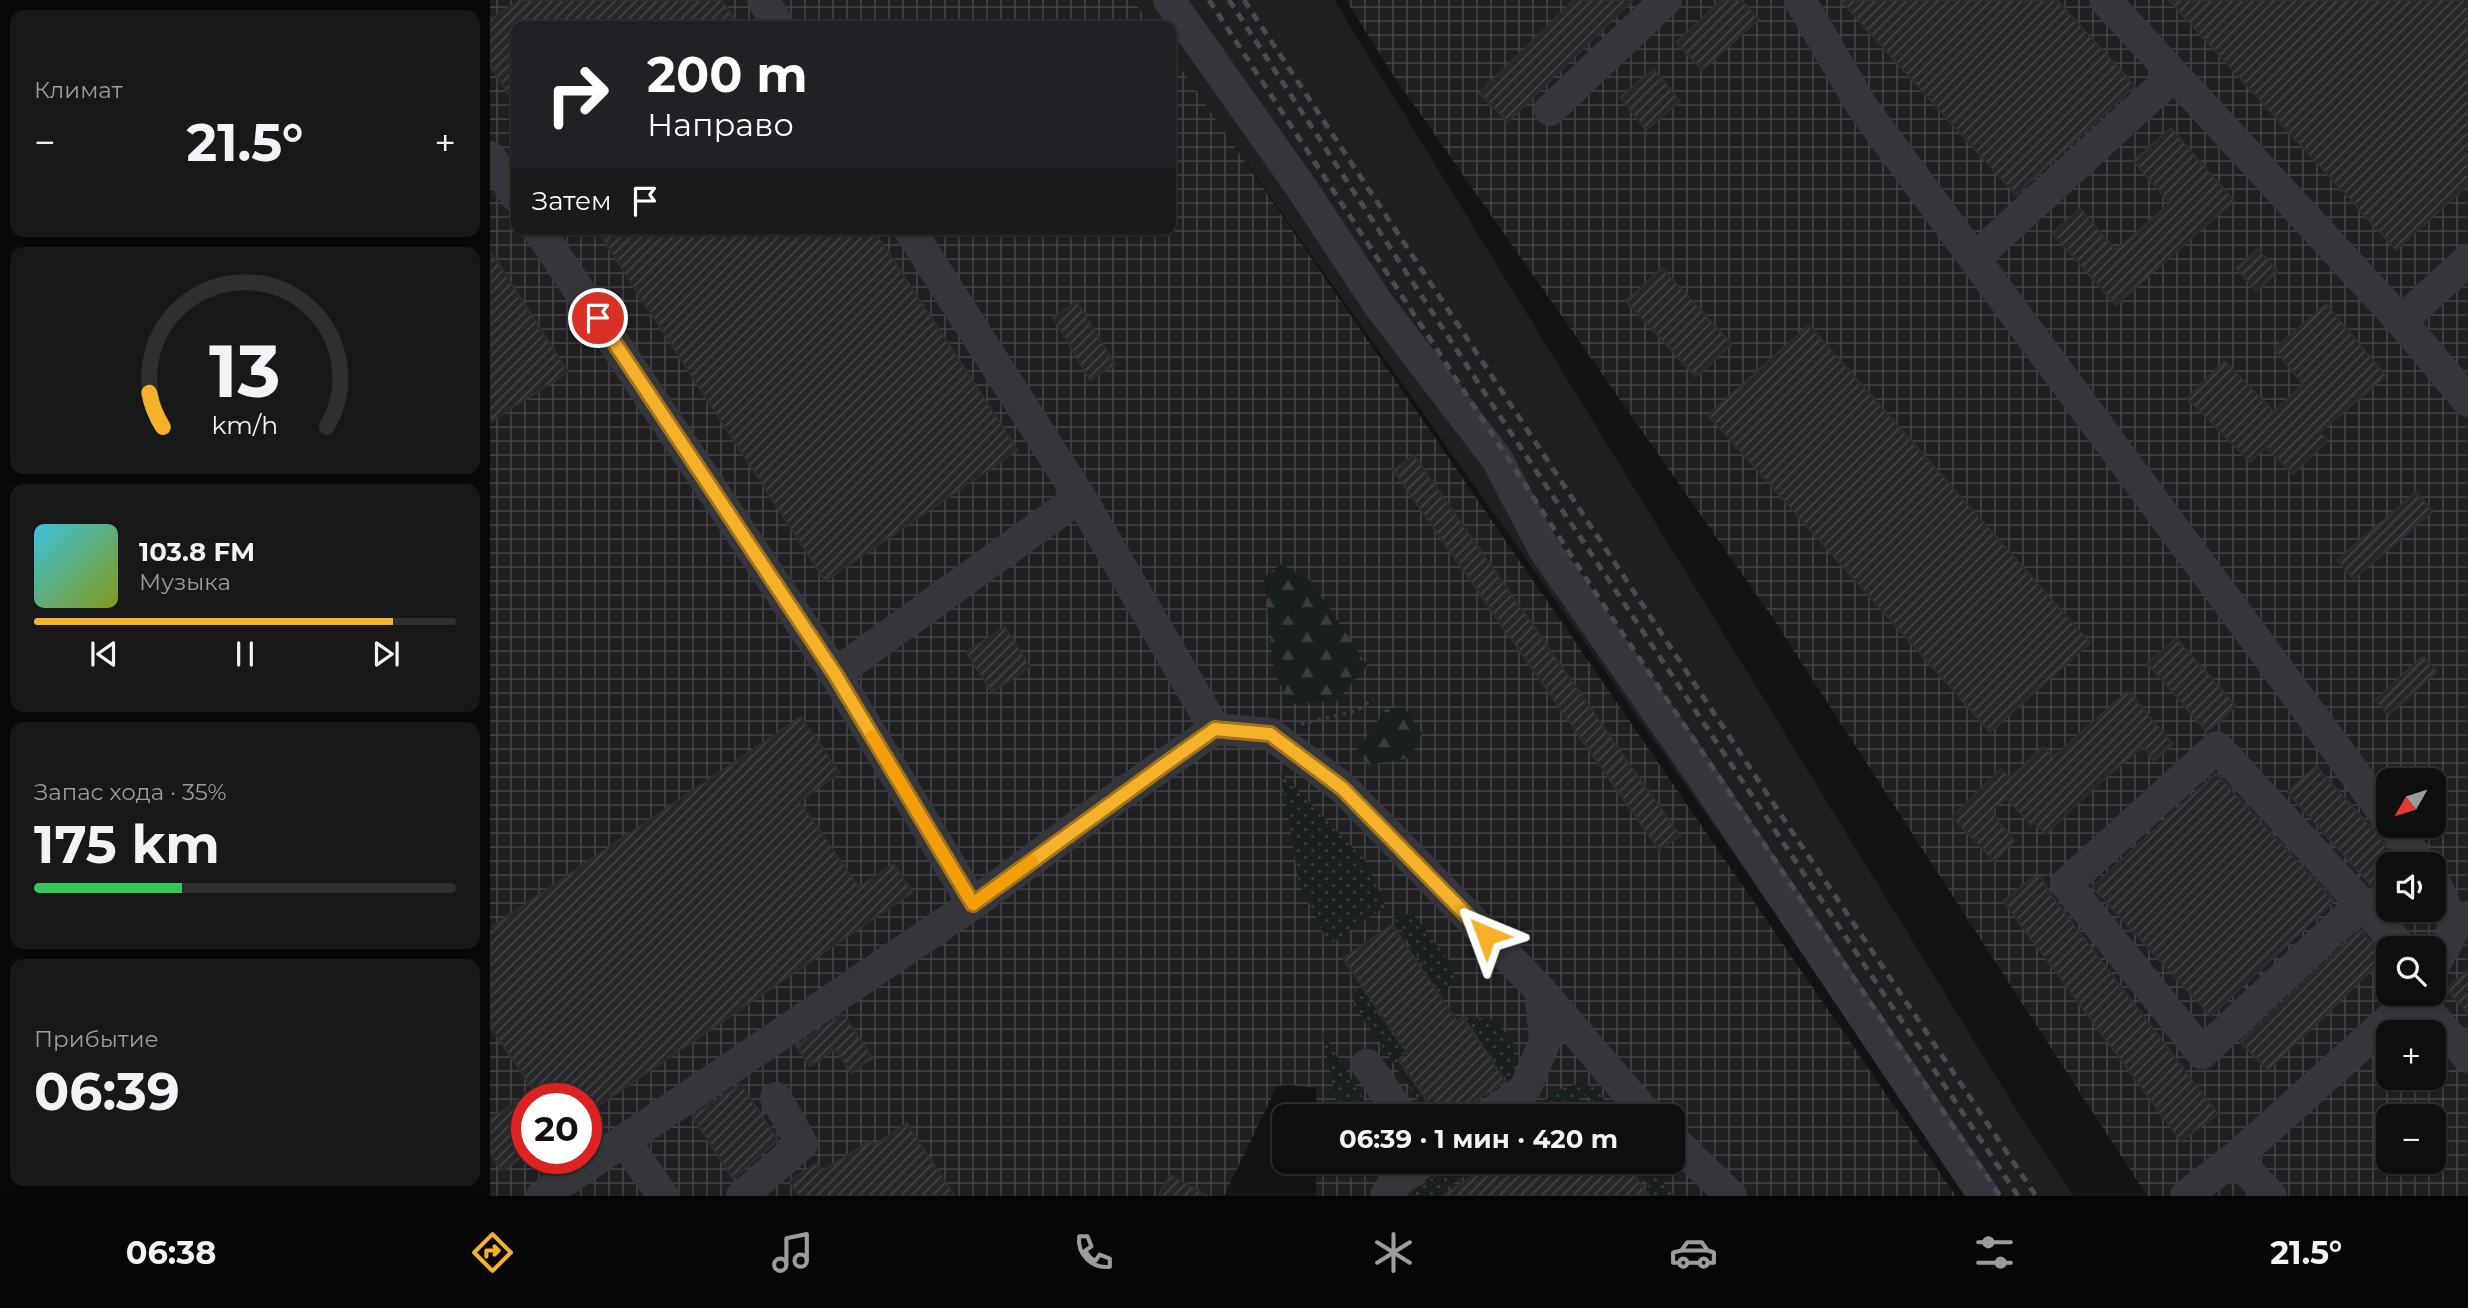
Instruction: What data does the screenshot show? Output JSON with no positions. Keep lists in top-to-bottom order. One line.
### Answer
{"north":"bottom left","page":{"tile":["Климат",["Запас хода · 35%","175 km"],["Прибытие","06:39"]],"turn":["200 m","Направо"],"heat":["−","21.5°","+"],"then":"Затем","song":["103.8 FM","Музыка"],"map_buttons":["+","−"],"limit":"20","trip":"06:39 · 1 мин · 420 m","tabs":["06:38","21.5°"],"gauge":["13","km/h"]}}
